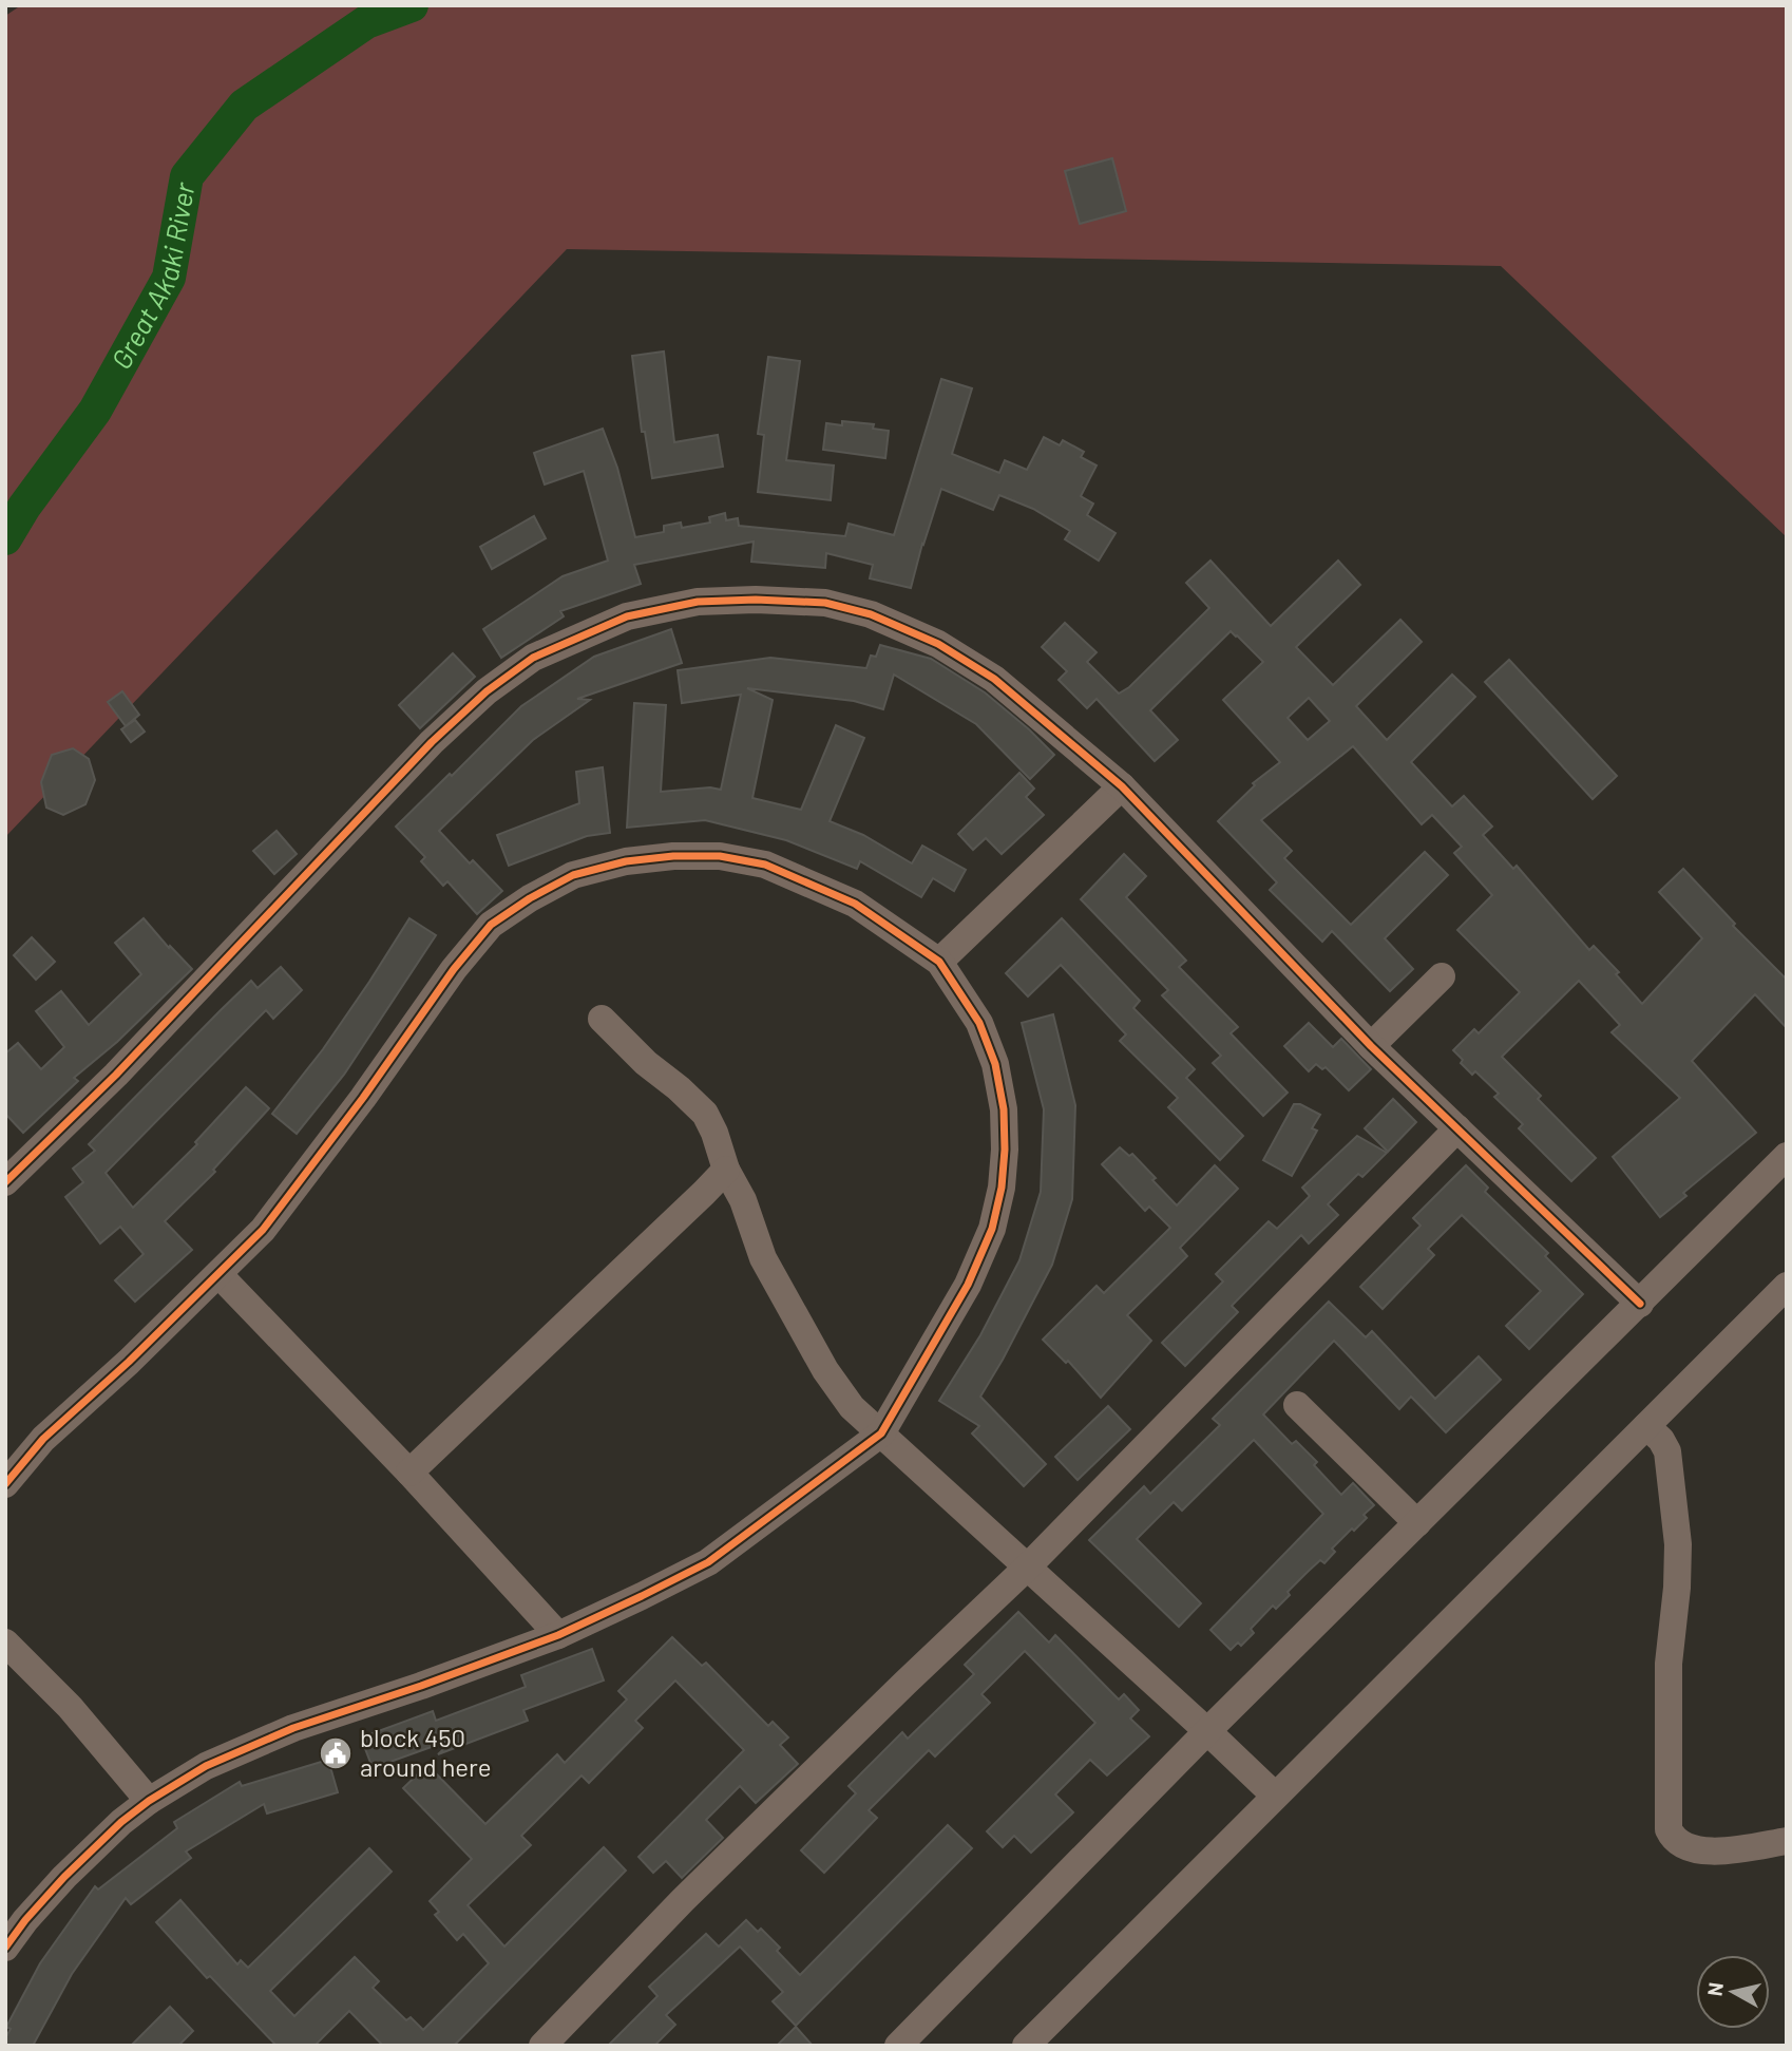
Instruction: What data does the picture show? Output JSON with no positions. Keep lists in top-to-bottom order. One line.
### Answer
{"water":["Great Akaki River"],"places":{"public building":["block 450 around here"]},"north":"left"}
